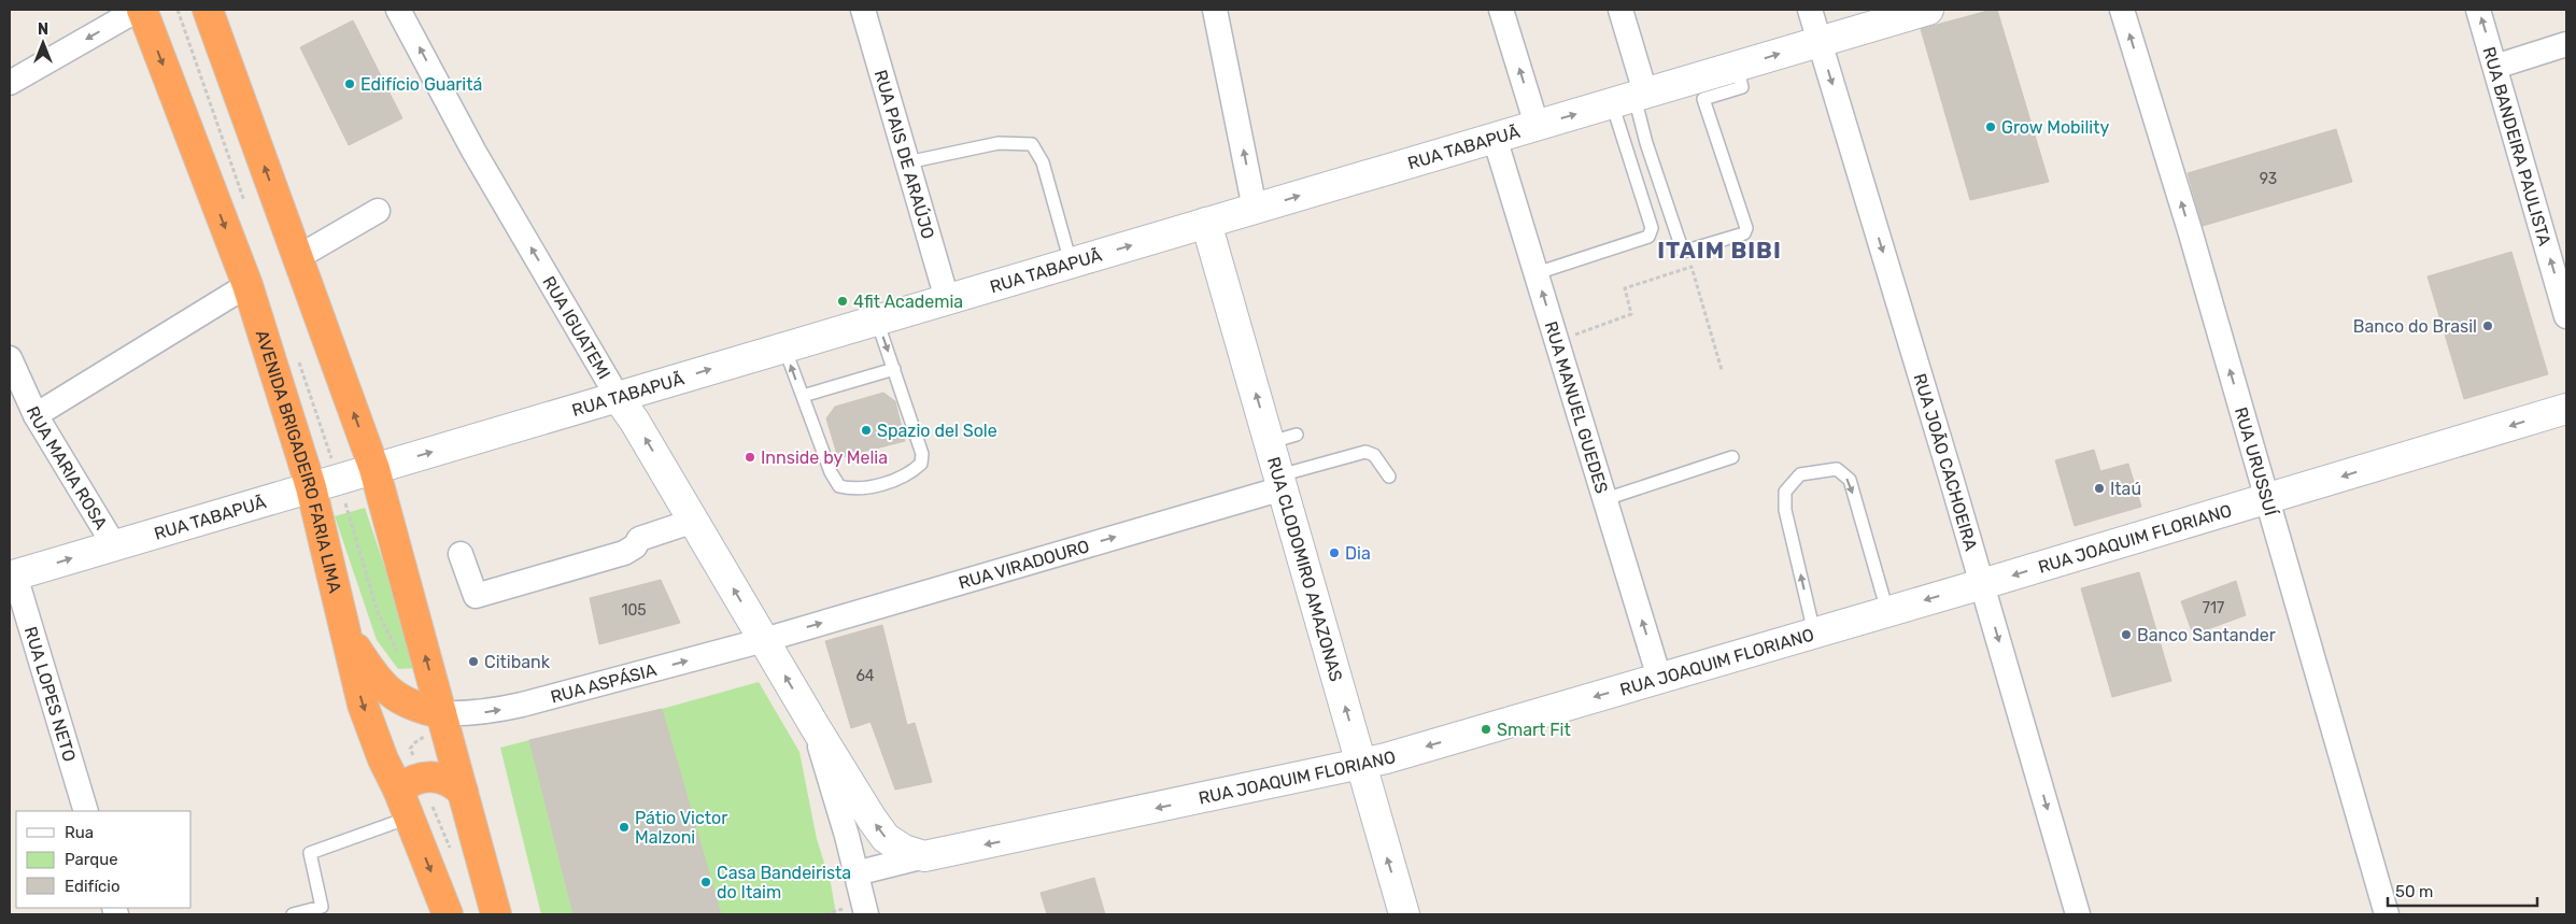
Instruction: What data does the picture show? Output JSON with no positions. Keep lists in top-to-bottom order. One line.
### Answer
{"streets":{"highway":["AVENIDA BRIGADEIRO FARIA LIMA"],"street":["RUA TABAPUÃ","RUA BANDEIRA PAULISTA","RUA PAIS DE ARAÚJO","RUA IGUATEMI","RUA MANUEL GUEDES","RUA JOÃO CACHOEIRA","RUA URUSSUÍ","RUA MARIA ROSA","RUA JOAQUIM FLORIANO","RUA VIRADOURO","RUA CLODOMIRO AMAZONAS","RUA ASPÁSIA","RUA LOPES NETO"]},"crossings":[["RUA TABAPUÃ","RUA PAIS DE ARAÚJO"],["RUA TABAPUÃ","RUA IGUATEMI"],["RUA TABAPUÃ","RUA MANUEL GUEDES"],["RUA TABAPUÃ","AVENIDA BRIGADEIRO FARIA LIMA"],["RUA TABAPUÃ","RUA JOÃO CACHOEIRA"],["RUA TABAPUÃ","RUA MARIA ROSA"],["RUA TABAPUÃ","RUA CLODOMIRO AMAZONAS"],["RUA TABAPUÃ","RUA LOPES NETO"],["RUA IGUATEMI","RUA JOAQUIM FLORIANO"],["RUA IGUATEMI","RUA VIRADOURO"],["RUA IGUATEMI","RUA ASPÁSIA"],["RUA MANUEL GUEDES","RUA JOAQUIM FLORIANO"],["RUA JOÃO CACHOEIRA","RUA JOAQUIM FLORIANO"],["RUA URUSSUÍ","RUA JOAQUIM FLORIANO"],["RUA JOAQUIM FLORIANO","RUA CLODOMIRO AMAZONAS"],["RUA VIRADOURO","RUA CLODOMIRO AMAZONAS"],["RUA VIRADOURO","RUA ASPÁSIA"]],"one_way":["RUA TABAPUÃ","RUA BANDEIRA PAULISTA","RUA IGUATEMI","RUA MANUEL GUEDES","RUA JOÃO CACHOEIRA","RUA URUSSUÍ","RUA JOAQUIM FLORIANO","RUA VIRADOURO","RUA CLODOMIRO AMAZONAS","RUA ASPÁSIA"],"districts":["ITAIM BIBI"],"places":["Edifício Guaritá","Grow Mobility","4fit Academia","Banco do Brasil","Spazio del Sole","Innside by Melia","Itaú","Dia","Banco Santander","Citibank","Smart Fit","Pátio Victor Malzoni","Casa Bandeirista do Itaim"],"house_numbers":["93","717","105","64"],"legend":["Rua","Parque","Edifício"],"scale_bar":"50 m","north":"top"}
